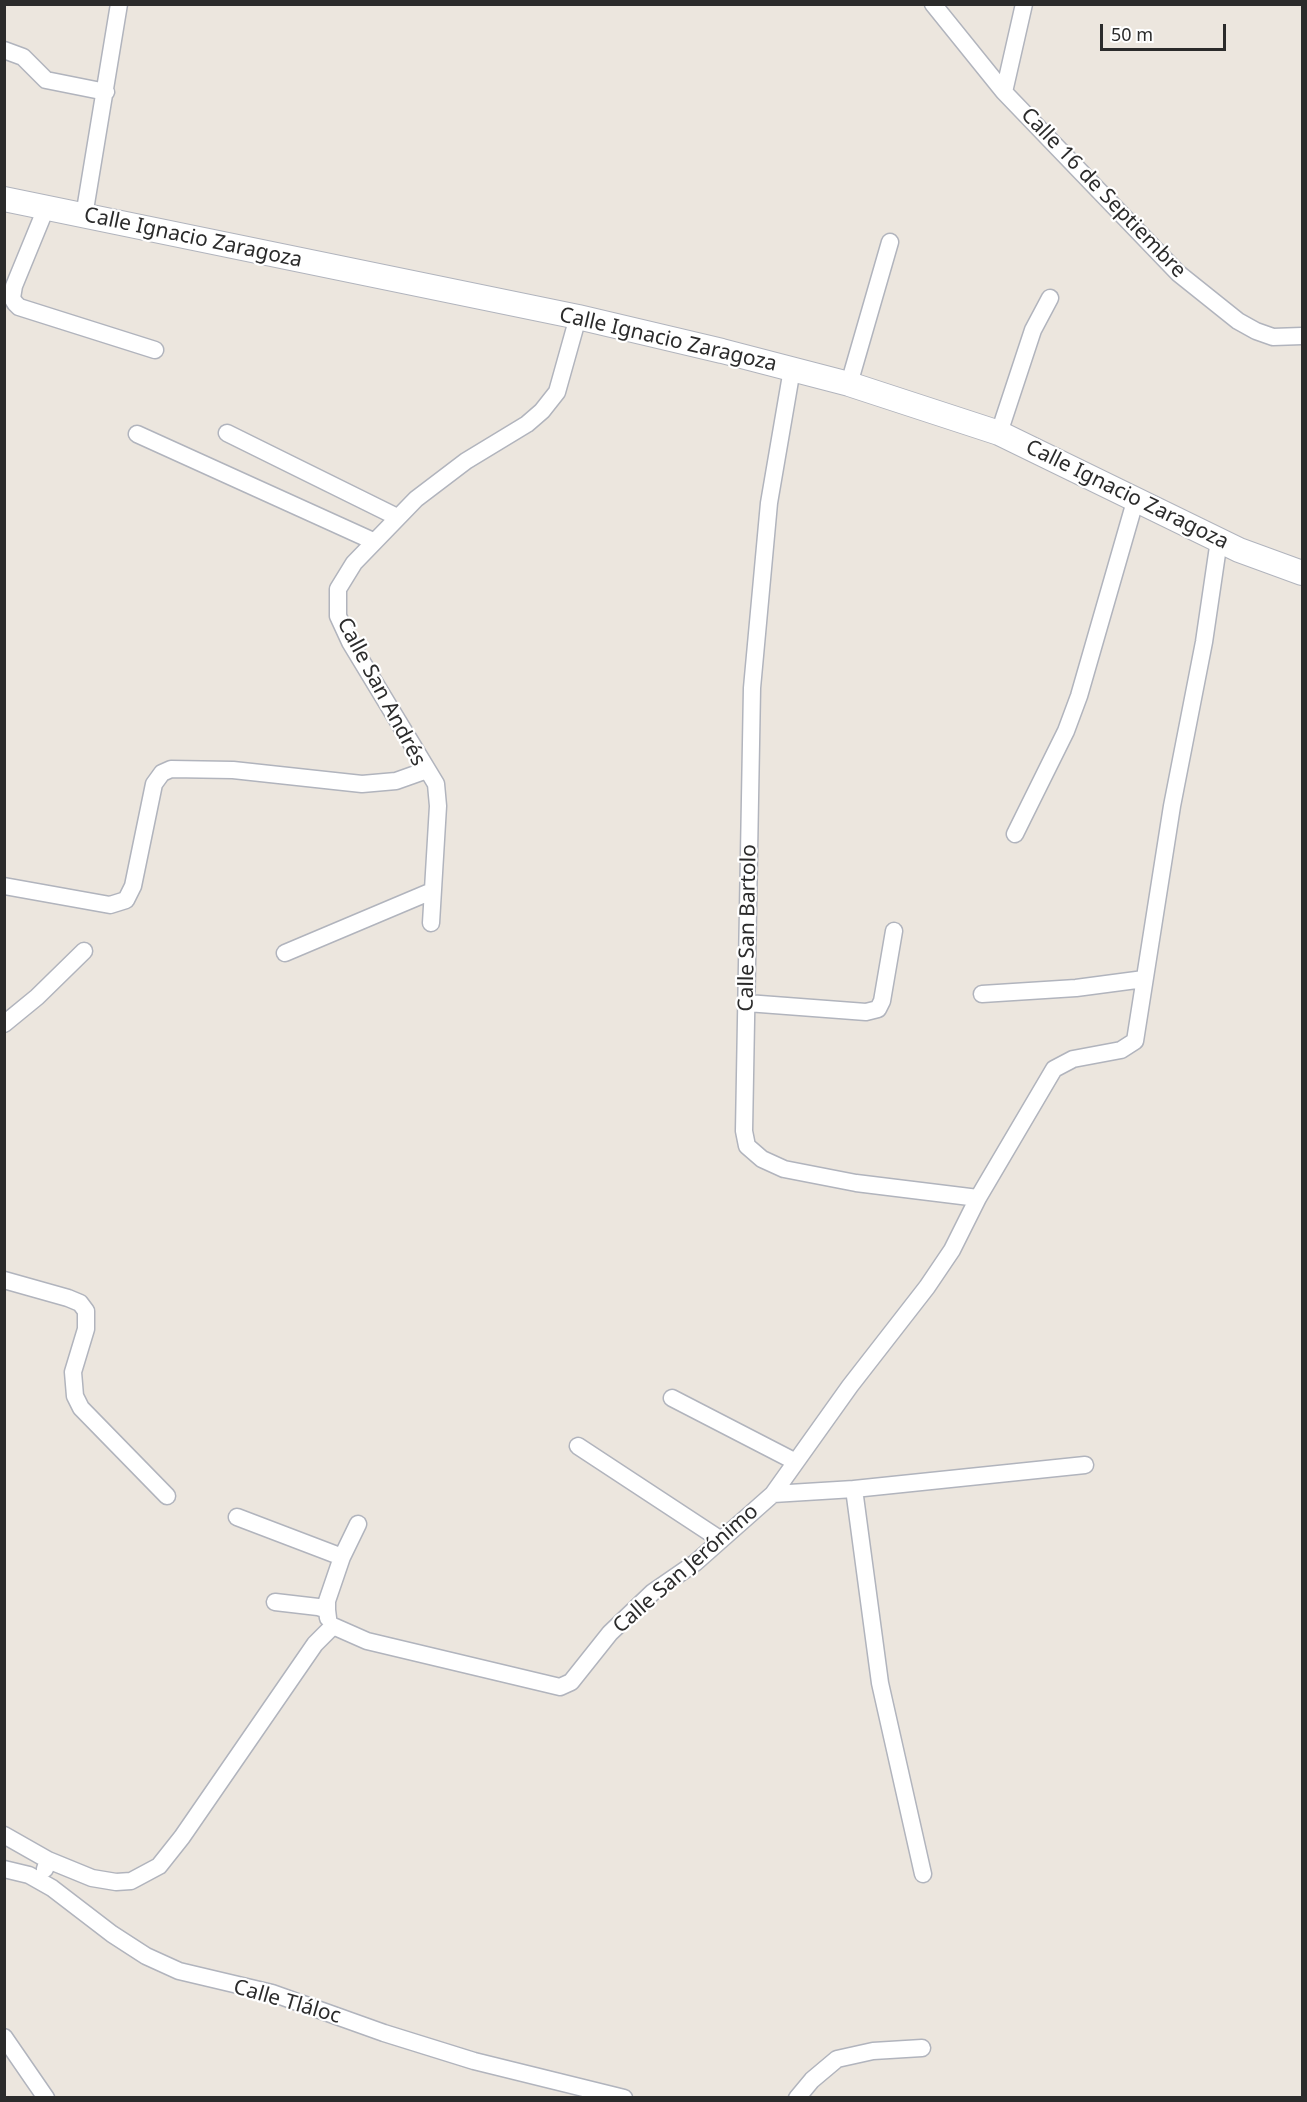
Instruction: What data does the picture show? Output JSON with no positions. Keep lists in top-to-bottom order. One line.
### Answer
{"streets":{"street":["Calle 16 de Septiembre","Calle Ignacio Zaragoza","Calle San Andrés","Calle San Bartolo","Calle San Jerónimo","Calle Tláloc"]},"crossings":[["Calle Ignacio Zaragoza","Calle San Andrés"],["Calle Ignacio Zaragoza","Calle San Bartolo"],["Calle San Bartolo","Calle San Jerónimo"]],"scale_bar":"50 m"}
